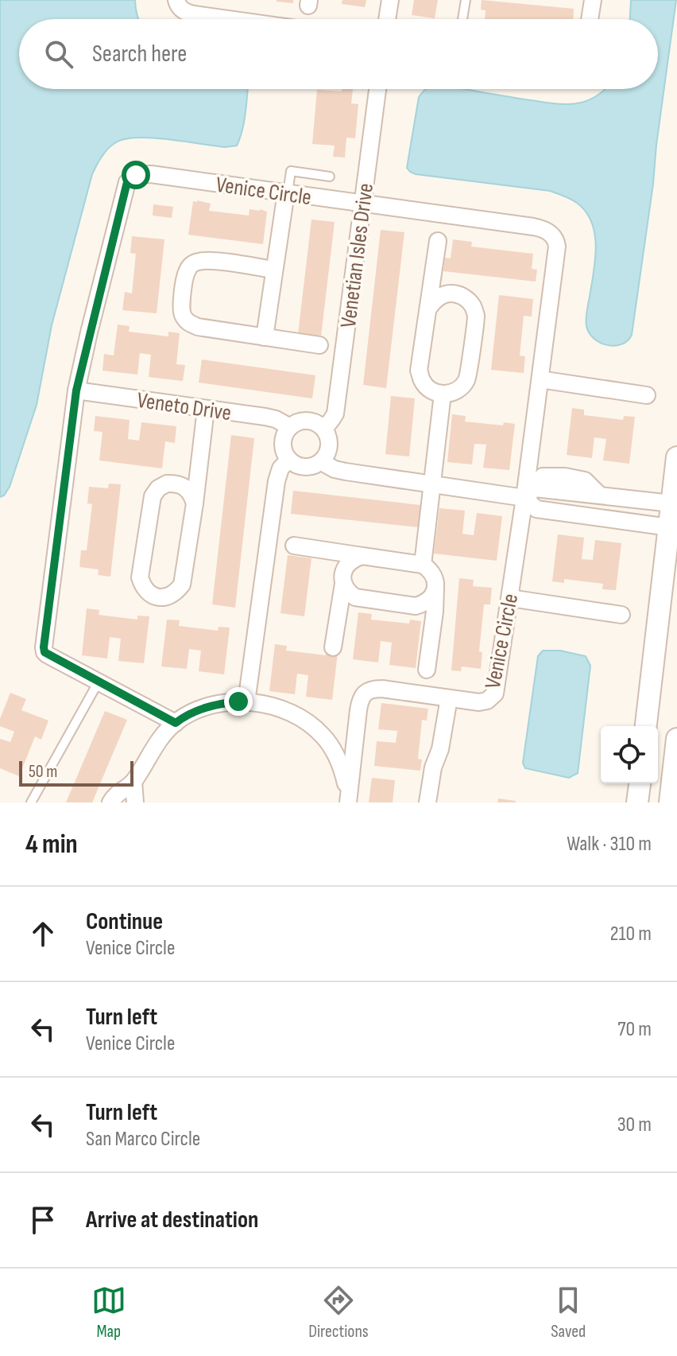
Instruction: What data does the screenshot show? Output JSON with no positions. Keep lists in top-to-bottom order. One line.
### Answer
{"streets":{"street":["Venice Circle","Venetian Isles Drive","Veneto Drive"]},"crossings":[["Venice Circle","Venetian Isles Drive"],["Venice Circle","Veneto Drive"],["Venetian Isles Drive","Veneto Drive"]],"scale_bar":"50 m","page":{"search":"Search here","scale":"50 m","heading":["4 min","Walk · 310 m"],"list":[["Continue","Venice Circle","210 m"],["Turn left","Venice Circle","70 m"],["Turn left","San Marco Circle","30 m"],"Arrive at destination"],"nav":["Map","Directions","Saved"]}}
